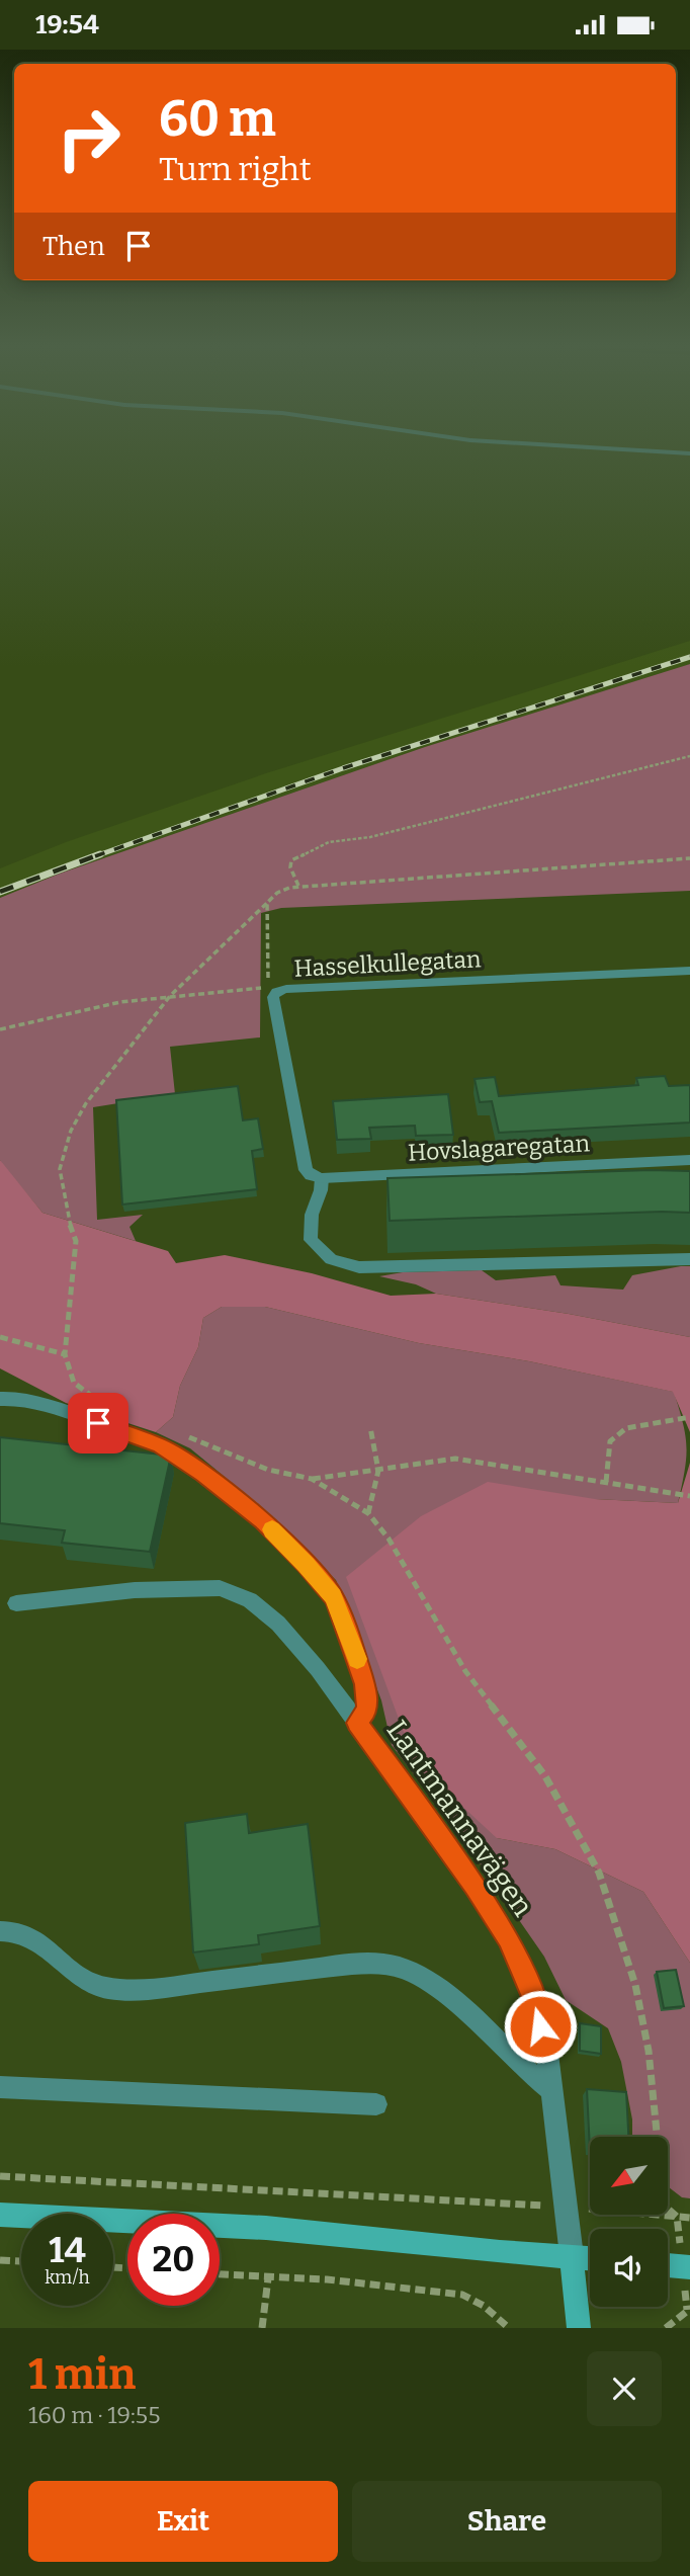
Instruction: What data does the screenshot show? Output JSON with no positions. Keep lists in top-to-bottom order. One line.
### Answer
{"streets":{"street":["Hasselkullegatan","Hovslagaregatan","Lantmannavägen"]},"crossings":[["Hasselkullegatan","Hovslagaregatan"]],"north":"bottom left","page":{"status":"19:54","turn":["60 m","Turn right"],"then":"Then","speed":"14 km/h","limit":"20","heading":["1 min","160 m · 19:55"],"buttons":["Exit","Share"]}}
